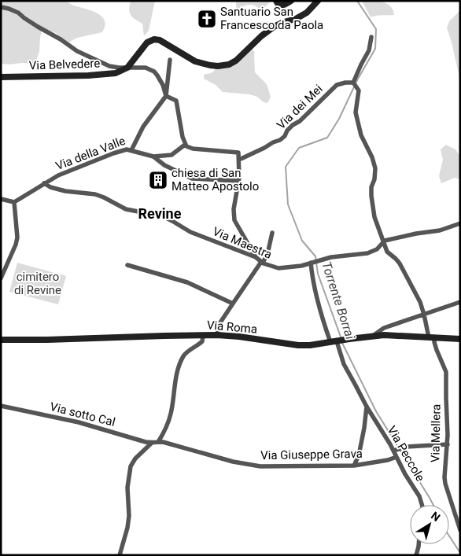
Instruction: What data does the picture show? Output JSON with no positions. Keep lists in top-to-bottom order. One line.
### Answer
{"streets":{"main road":["Via Belvedere","Via Roma"],"street":["Via dei Mei","Via della Valle","Via Maestra","Via sotto Cal","Via Mellera","Via Peccole","Via Giuseppe Grava"]},"crossings":[["Via dei Mei","Via Mellera"],["Via della Valle","Via Maestra"],["Via Maestra","Via Mellera"],["Via Maestra","Via Peccole"],["Via Roma","Via Mellera"],["Via Roma","Via Peccole"],["Via sotto Cal","Via Giuseppe Grava"],["Via Peccole","Via Giuseppe Grava"]],"districts":["Revine"],"water":["Torrente Borrai"],"parks":["cimitero di Revine"],"places":{"church":["Santuario San Francesco da Paola"],"building":["chiesa di San Matteo Apostolo"]},"north":"top right"}
